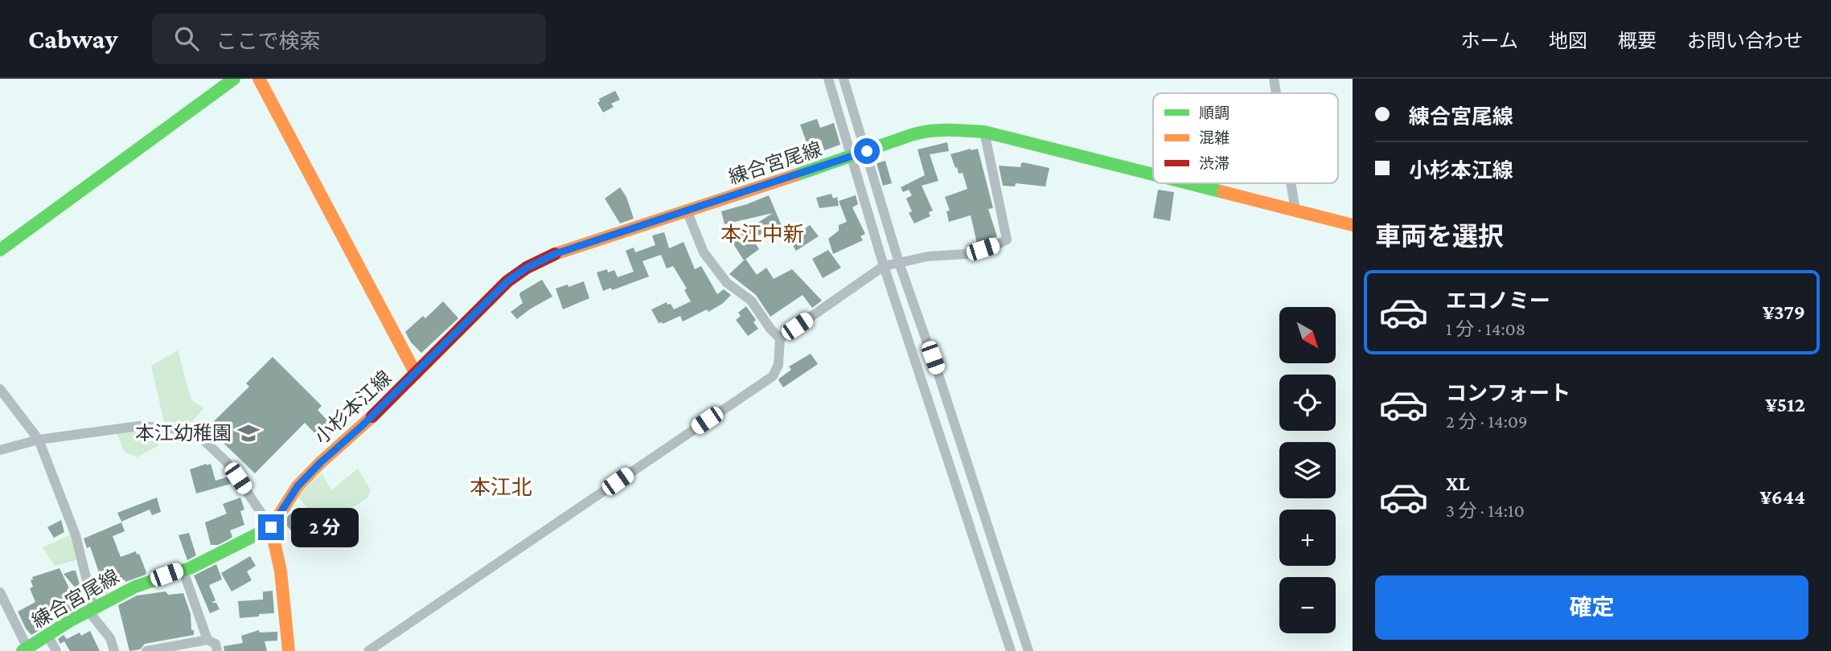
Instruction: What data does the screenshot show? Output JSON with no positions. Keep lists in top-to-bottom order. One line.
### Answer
{"streets":{"main road":["練合宮尾線","小杉本江線"]},"crossings":[["練合宮尾線","小杉本江線"]],"districts":["本江中新","本江北"],"places":{"school or university":["本江幼稚園"]},"legend":["順調","混雑","渋滞"],"north":"bottom right","page":{"header":"Cabway","search":"ここで検索","nav":["ホーム","地図","概要","お問い合わせ"],"banner":["練合宮尾線","小杉本江線"],"heading":"車両を選択","list":[{"name":"エコノミー","note":"1 分 · 14:08","value":"¥379"},{"name":"コンフォート","note":"2 分 · 14:09","value":"¥512"},{"name":"XL","note":"3 分 · 14:10","value":"¥644"}],"map_buttons":["+","−"],"bubble":"2 分","buttons":"確定"}}
